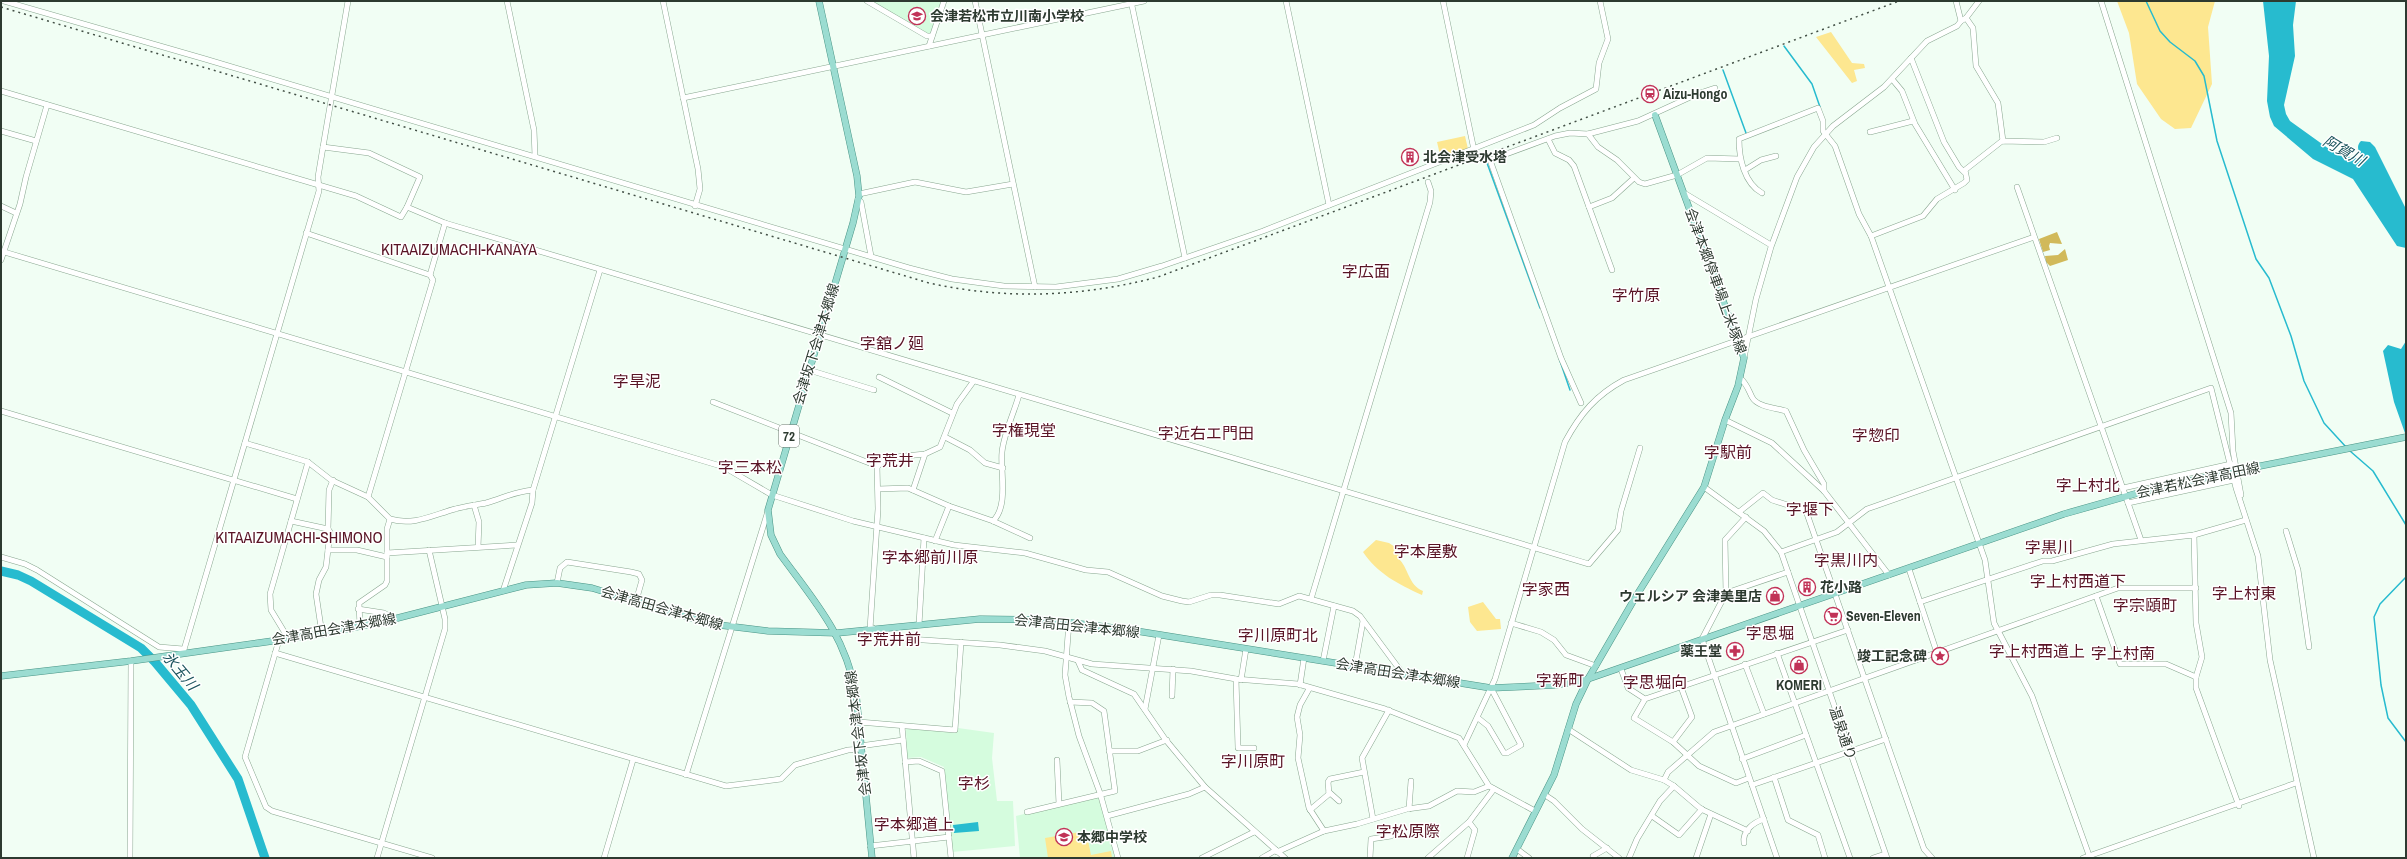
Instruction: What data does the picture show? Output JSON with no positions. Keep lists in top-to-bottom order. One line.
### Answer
{"streets":{"main road":["会津本郷停車場上米塚線","会津坂下会津本郷線","72","会津若松会津高田線","会津高田会津本郷線"],"street":["温泉通り"]},"crossings":[["会津本郷停車場上米塚線","会津若松会津高田線"],["会津本郷停車場上米塚線","会津高田会津本郷線"],["会津坂下会津本郷線","会津高田会津本郷線"],["会津若松会津高田線","会津高田会津本郷線"],["会津若松会津高田線","温泉通り"]],"districts":["KITAAIZUMACHI-KANAYA","字広面","字竹原","字舘ノ廻","字旱泥","字権現堂","字近右エ門田","字惣印","字駅前","字荒井","字三本松","字上村北","字堰下","KITAAIZUMACHI-SHIMONO","字黒川","字本屋敷","字本郷前川原","字黒川内","字上村西道下","字家西","字上村東","字宗頤町","字思堀","字川原町北","字荒井前","字上村西道上","字上村南","字新町","字思堀向","字川原町","字杉","字本郷道上","字松原際"],"water":["阿賀川","氷玉川"],"places":{"school or university":["会津若松市立川南小学校","本郷中学校"],"station":["Aizu-Hongo"],"building":["北会津受水塔","花小路"],"shop":["ウェルシア 会津美里店","KOMERI"],"supermarket":["Seven-Eleven"],"pharmacy":["薬王堂"],"place":["竣工記念碑"]}}
